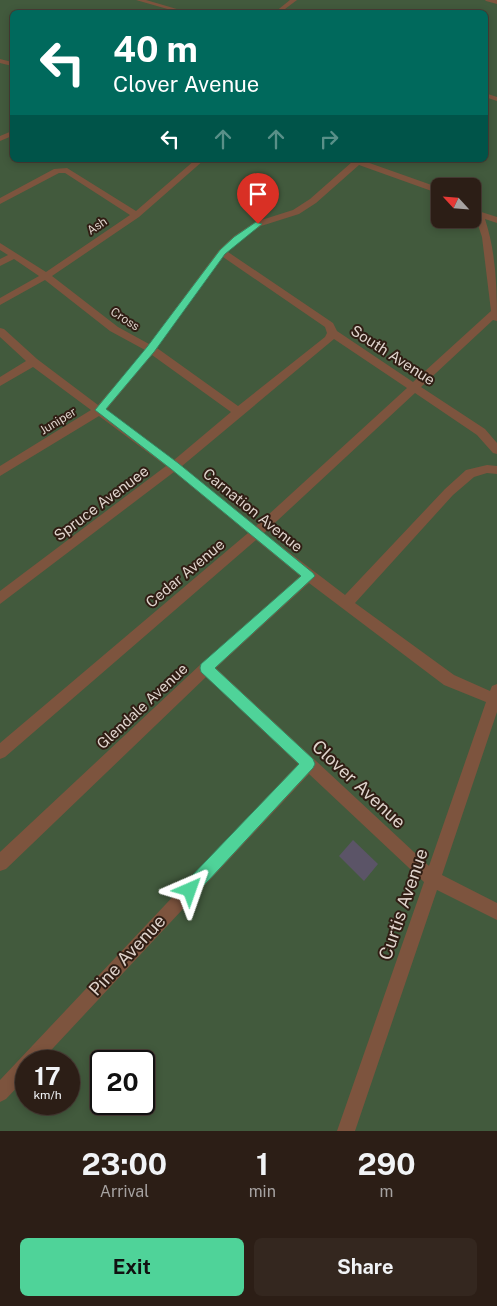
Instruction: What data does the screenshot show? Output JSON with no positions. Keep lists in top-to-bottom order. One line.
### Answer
{"streets":{"lane":["Ash","Cross","South Avenue","Juniper","Spruce Avenuee","Carnation Avenue","Cedar Avenue","Glendale Avenue","Clover Avenue","Curtis Avenue","Pine Avenue"]},"crossings":[["Ash","Cross"],["Cross","Juniper"],["Cross","Spruce Avenuee"],["South Avenue","Juniper"],["South Avenue","Spruce Avenuee"],["South Avenue","Cedar Avenue"],["Juniper","Carnation Avenue"],["Spruce Avenuee","Carnation Avenue"],["Carnation Avenue","Cedar Avenue"],["Carnation Avenue","Glendale Avenue"],["Carnation Avenue","Curtis Avenue"],["Glendale Avenue","Clover Avenue"],["Clover Avenue","Curtis Avenue"],["Clover Avenue","Pine Avenue"]],"north":"top left","page":{"turn":["40 m","Clover Avenue"],"speed":"17 km/h","limit":"20","eta":["23:00","Arrival","1","min","290","m"],"buttons":["Exit","Share"]}}
